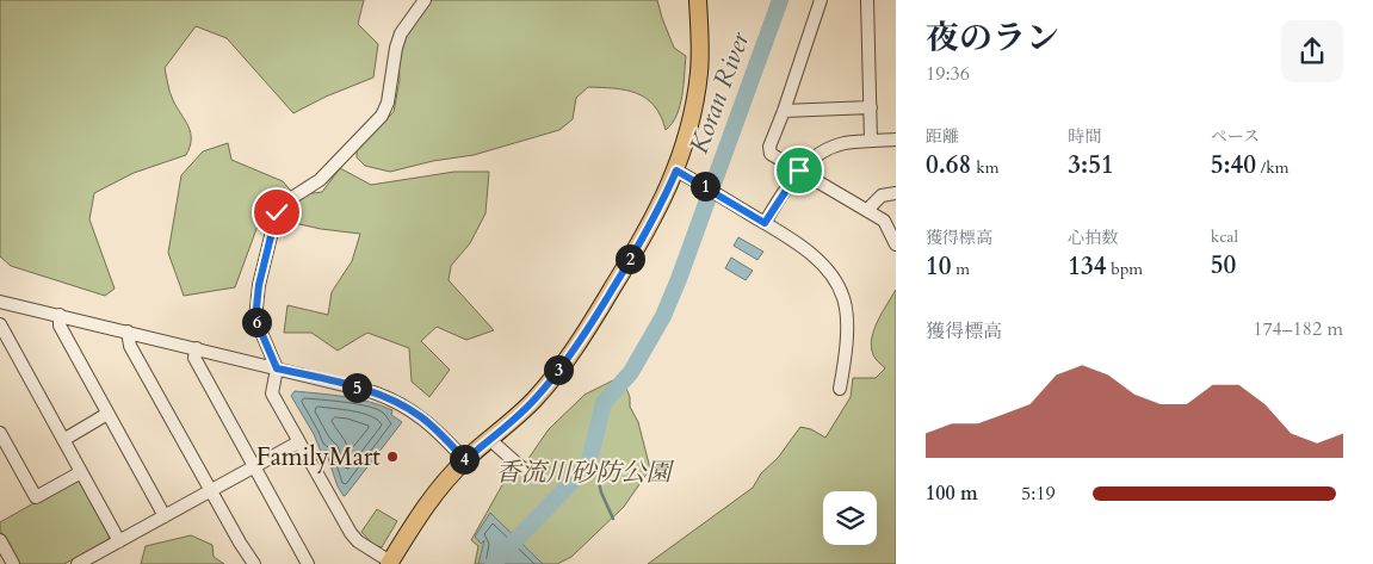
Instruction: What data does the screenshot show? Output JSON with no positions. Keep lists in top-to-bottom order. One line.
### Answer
{"water":["Koran River"],"parks":["香流川砂防公園"],"places":["FamilyMart"],"page":{"heading":["夜のラン","19:36"],"stats":[["距離","0.68 km"],["時間","3:51"],["ペース","5:40 /km"],["獲得標高","10 m"],["心拍数","134 bpm"],["kcal","50"]],"pins":["1","2","6","3","5","4"],"chart":["獲得標高","174–182 m"],"list":[{"name":"100 m","note":"5:19"}]}}
